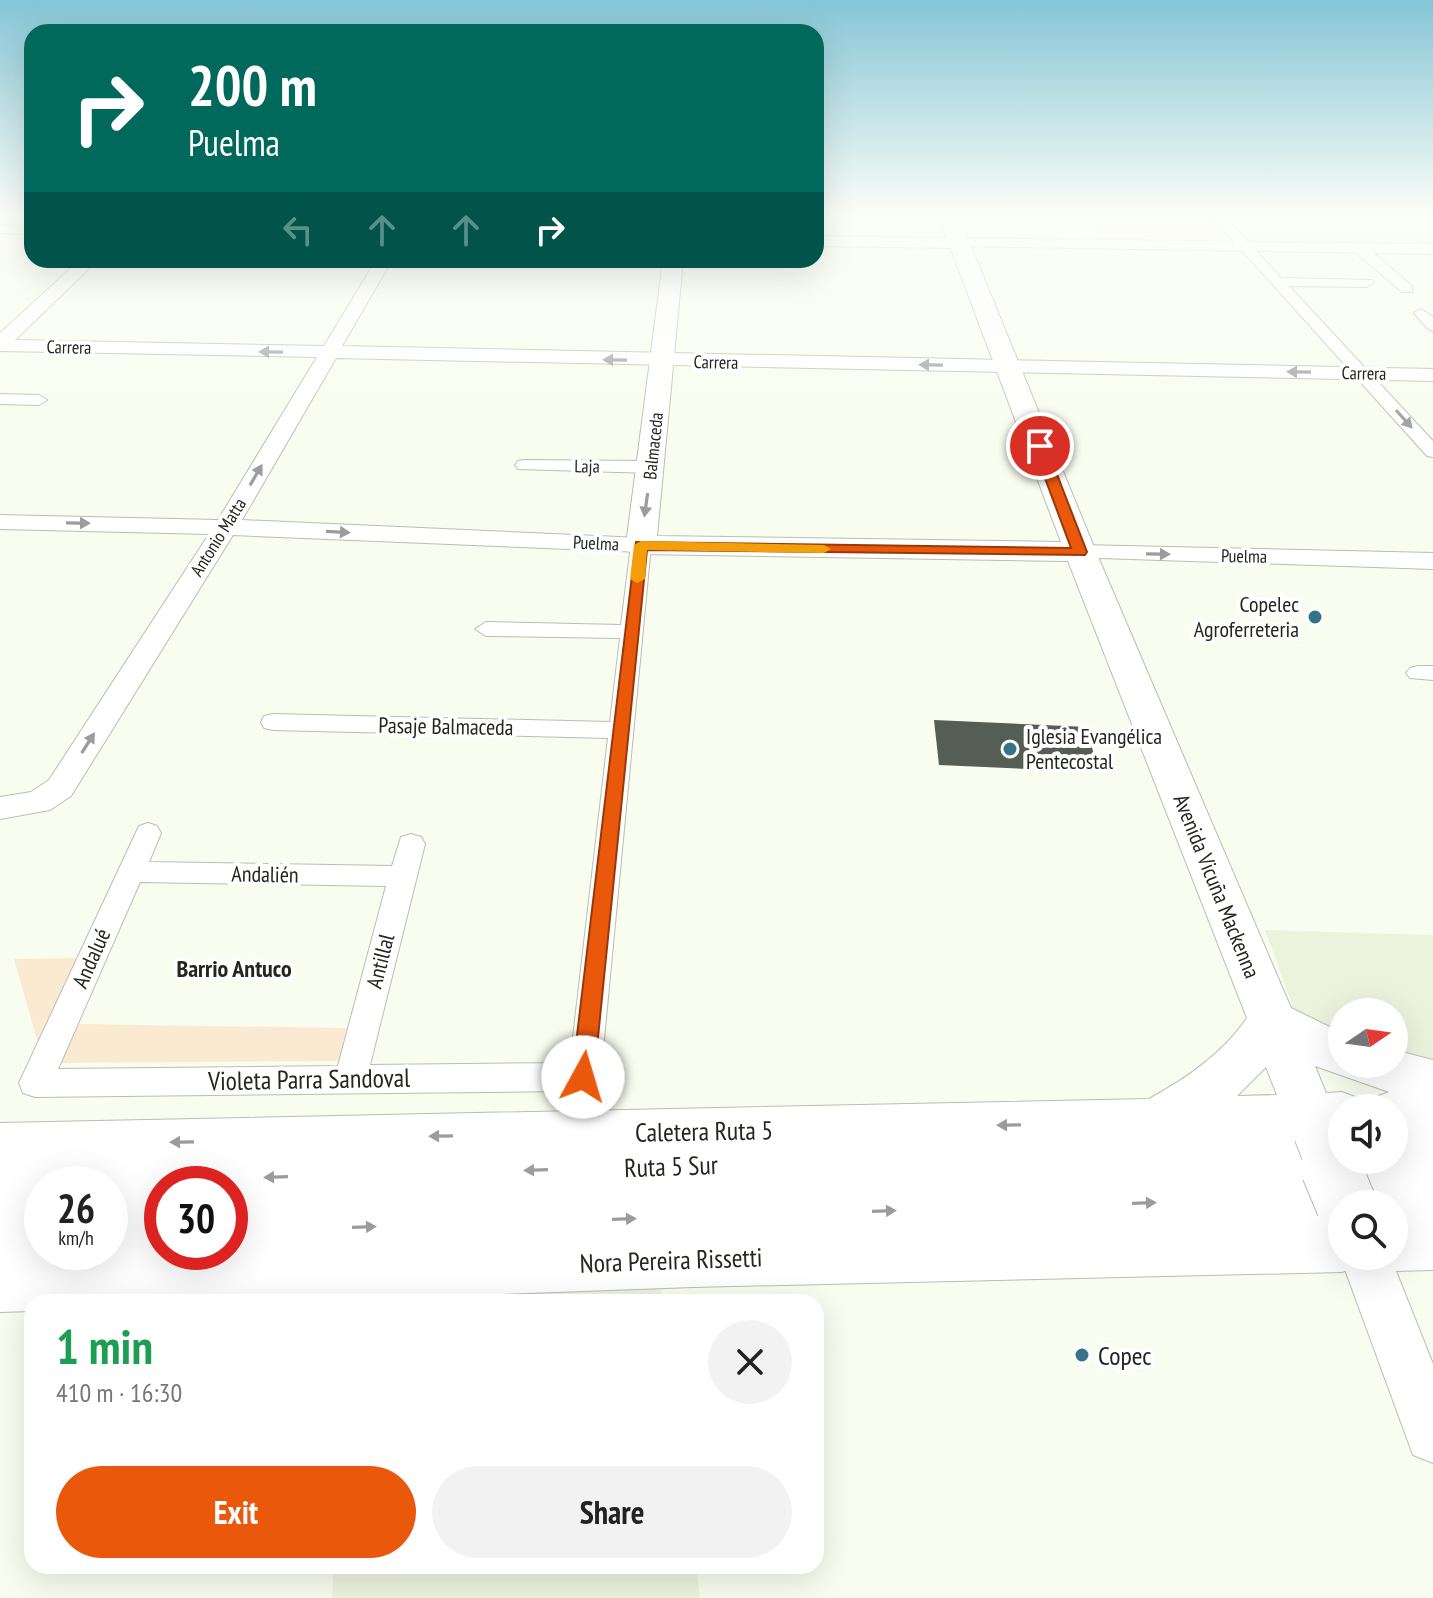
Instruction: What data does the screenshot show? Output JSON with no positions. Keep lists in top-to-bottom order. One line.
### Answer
{"streets":{"highway":["Ruta 5 Sur"],"main road":["Balmaceda","Puelma","Avenida Vicuña Mackenna","Caletera Ruta 5","Nora Pereira Rissetti"],"street":["Carrera","Laja","Antonio Matta","Pasaje Balmaceda","Andalién","Andalué","Antillal","Violeta Parra Sandoval"]},"crossings":[["Carrera","Balmaceda"],["Carrera","Antonio Matta"],["Carrera","Avenida Vicuña Mackenna"],["Balmaceda","Laja"],["Balmaceda","Puelma"],["Balmaceda","Pasaje Balmaceda"],["Balmaceda","Violeta Parra Sandoval"],["Balmaceda","Caletera Ruta 5"],["Antonio Matta","Puelma"],["Puelma","Avenida Vicuña Mackenna"],["Andalién","Andalué"],["Andalién","Antillal"],["Avenida Vicuña Mackenna","Caletera Ruta 5"],["Avenida Vicuña Mackenna","Ruta 5 Sur"],["Andalué","Violeta Parra Sandoval"],["Antillal","Violeta Parra Sandoval"],["Caletera Ruta 5","Ruta 5 Sur"]],"one_way":["Carrera","Antonio Matta","Puelma","Caletera Ruta 5"],"districts":["Barrio Antuco"],"places":["Copelec Agroferreteria","Iglesia Evangélica Pentecostal","Copec"],"north":"right","page":{"turn":["200 m","Puelma"],"speed":"26 km/h","limit":"30","heading":["1 min","410 m · 16:30"],"buttons":["Exit","Share"]}}
